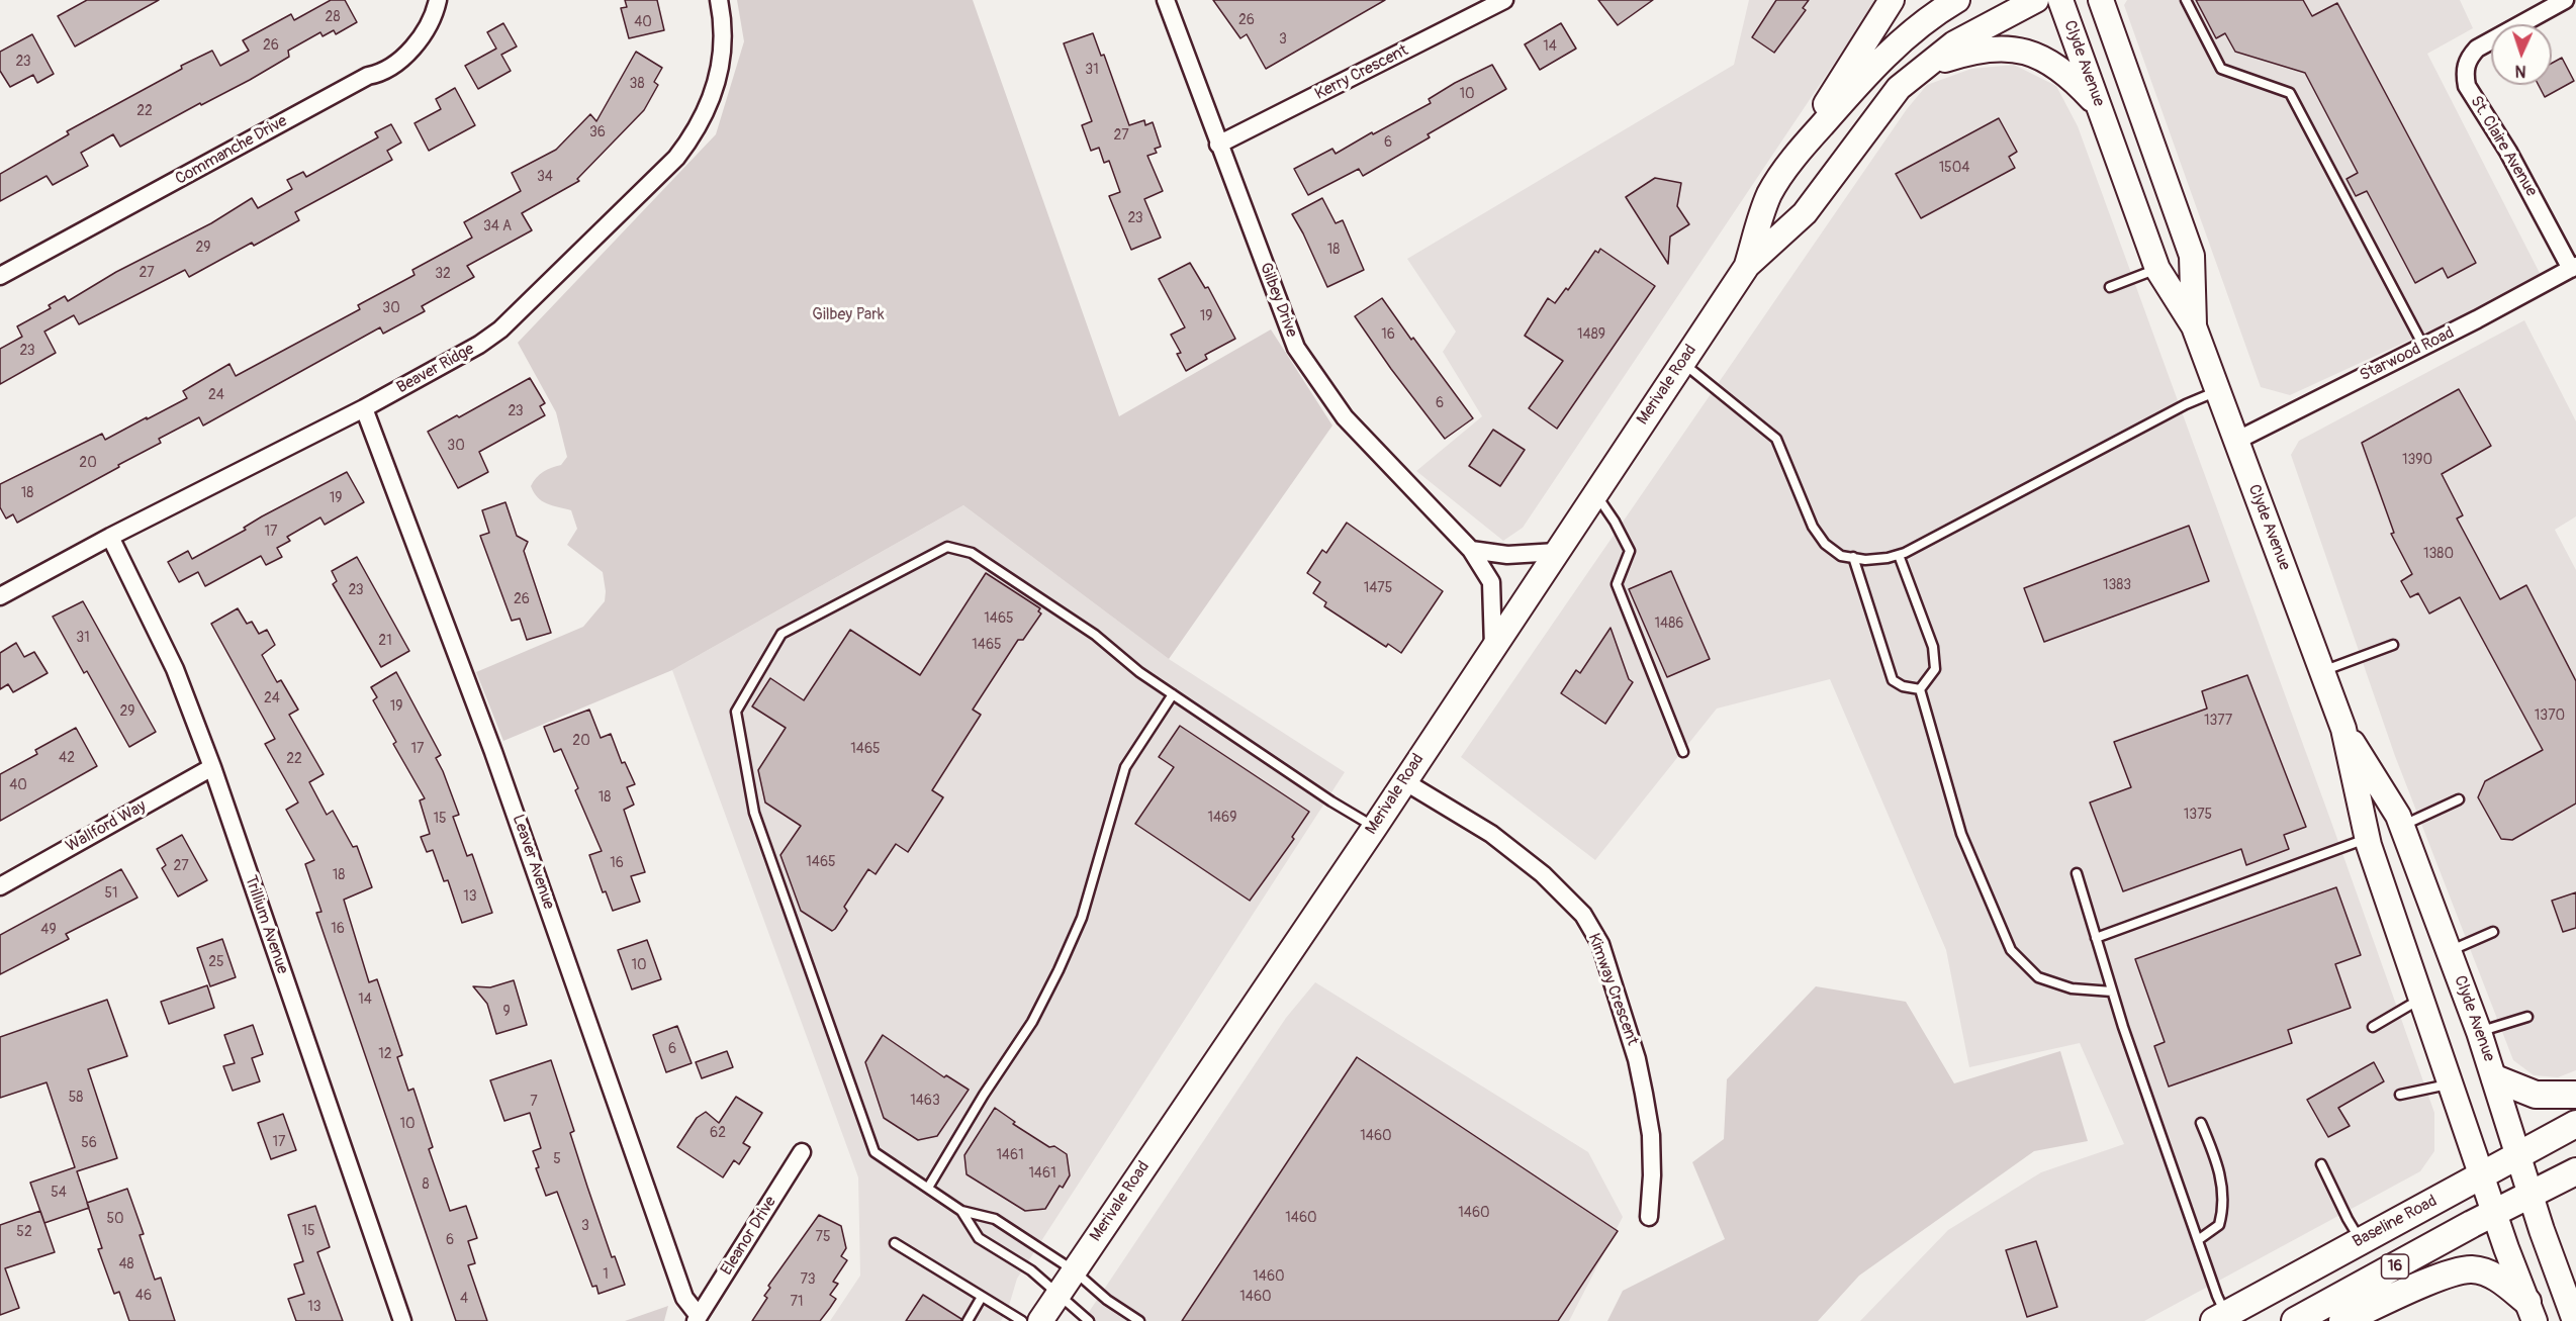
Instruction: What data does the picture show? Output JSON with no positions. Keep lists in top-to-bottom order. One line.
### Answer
{"streets":{"main road":["Clyde Avenue","Merivale Road","Baseline Road","16"],"street":["Kerry Crescent","St. Claire Avenue","Commanche Drive","Gilbey Drive","Starwood Road","Beaver Ridge","Wallford Way","Leaver Avenue","Trillium Avenue","Kimway Crescent","Eleanor Drive"]},"crossings":[["Clyde Avenue","Starwood Road"],["Clyde Avenue","Baseline Road"],["Clyde Avenue","16"],["Kerry Crescent","Gilbey Drive"],["St. Claire Avenue","Starwood Road"],["Gilbey Drive","Merivale Road"],["Beaver Ridge","Leaver Avenue"],["Beaver Ridge","Trillium Avenue"],["Merivale Road","Kimway Crescent"],["Wallford Way","Trillium Avenue"],["Leaver Avenue","Eleanor Drive"]],"parks":["Gilbey Park"],"house_numbers":["28","26","40","3","26","14","23","31","38","10","22","36","27","6","1504","34","23","34 A","29","18","27","32","30","19","16","1489","23","24","6","23","30","1390","20","18","19","17","1380","1383","1475","23","26","1465","1486","31","21","1465","24","19","29","1370","1377","20","17","1465","42","22","40","18","1375","1469","15","1465","16","27","18","51","13","16","49","25","10","14","9","6","12","58","1463","7","10","62","1460","17","56","1461","5","1461","8","54","1460","1460","50","3","15","52","75","6","48","1","1460","73","46","1460","4","71","13"],"north":"bottom"}
